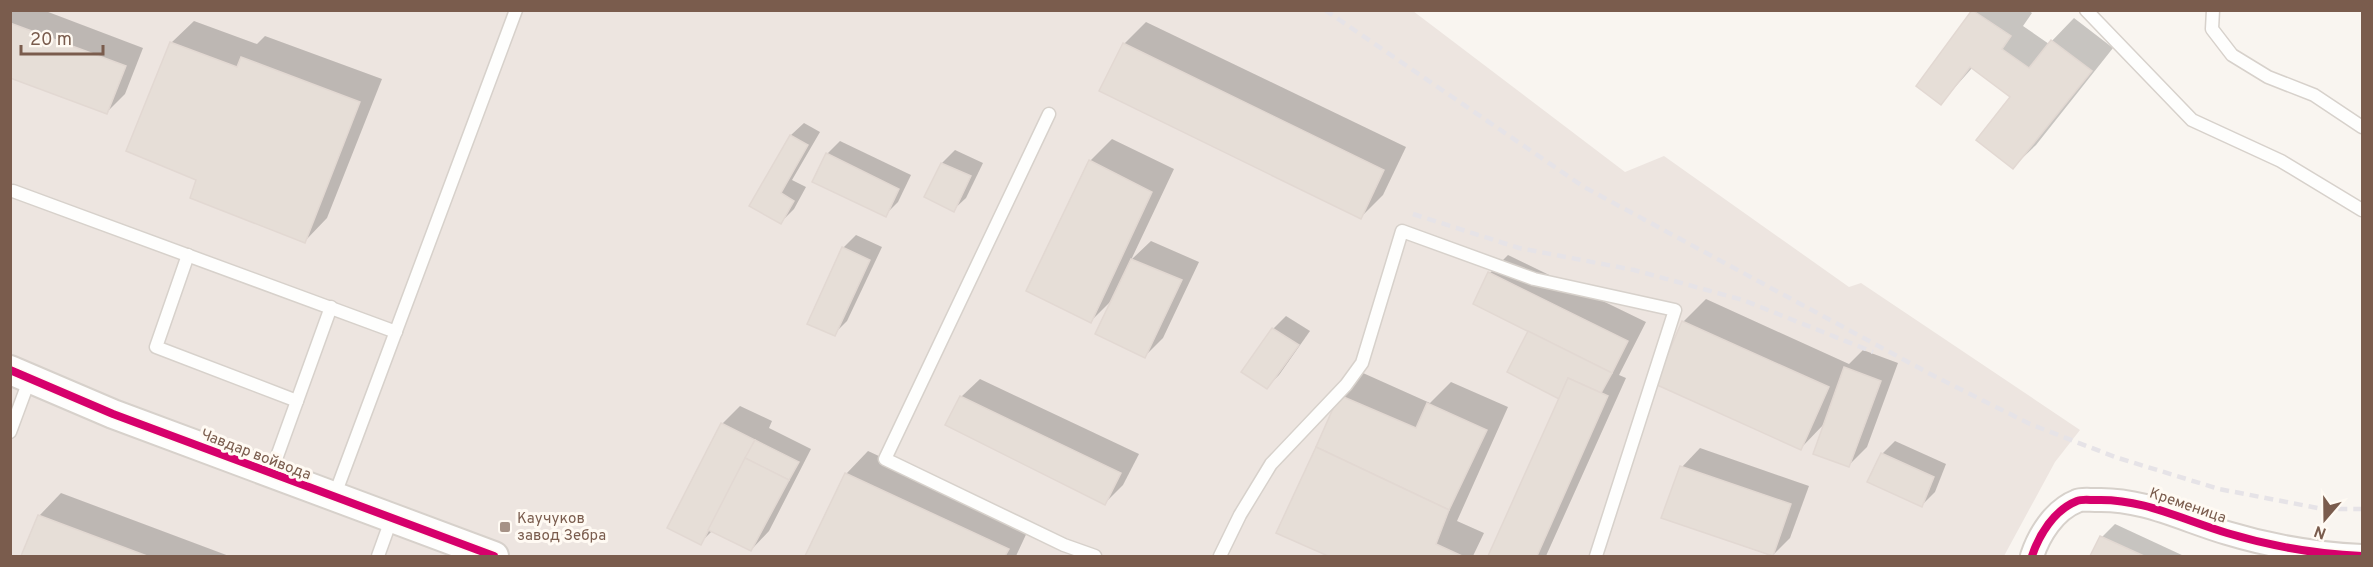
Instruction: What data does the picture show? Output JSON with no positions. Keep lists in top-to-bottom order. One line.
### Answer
{"streets":{"street":["Чавдар войвода","Кременица"]},"places":{"transit":["Каучуков завод Зебра"]},"scale_bar":"20 m","north":"bottom"}
